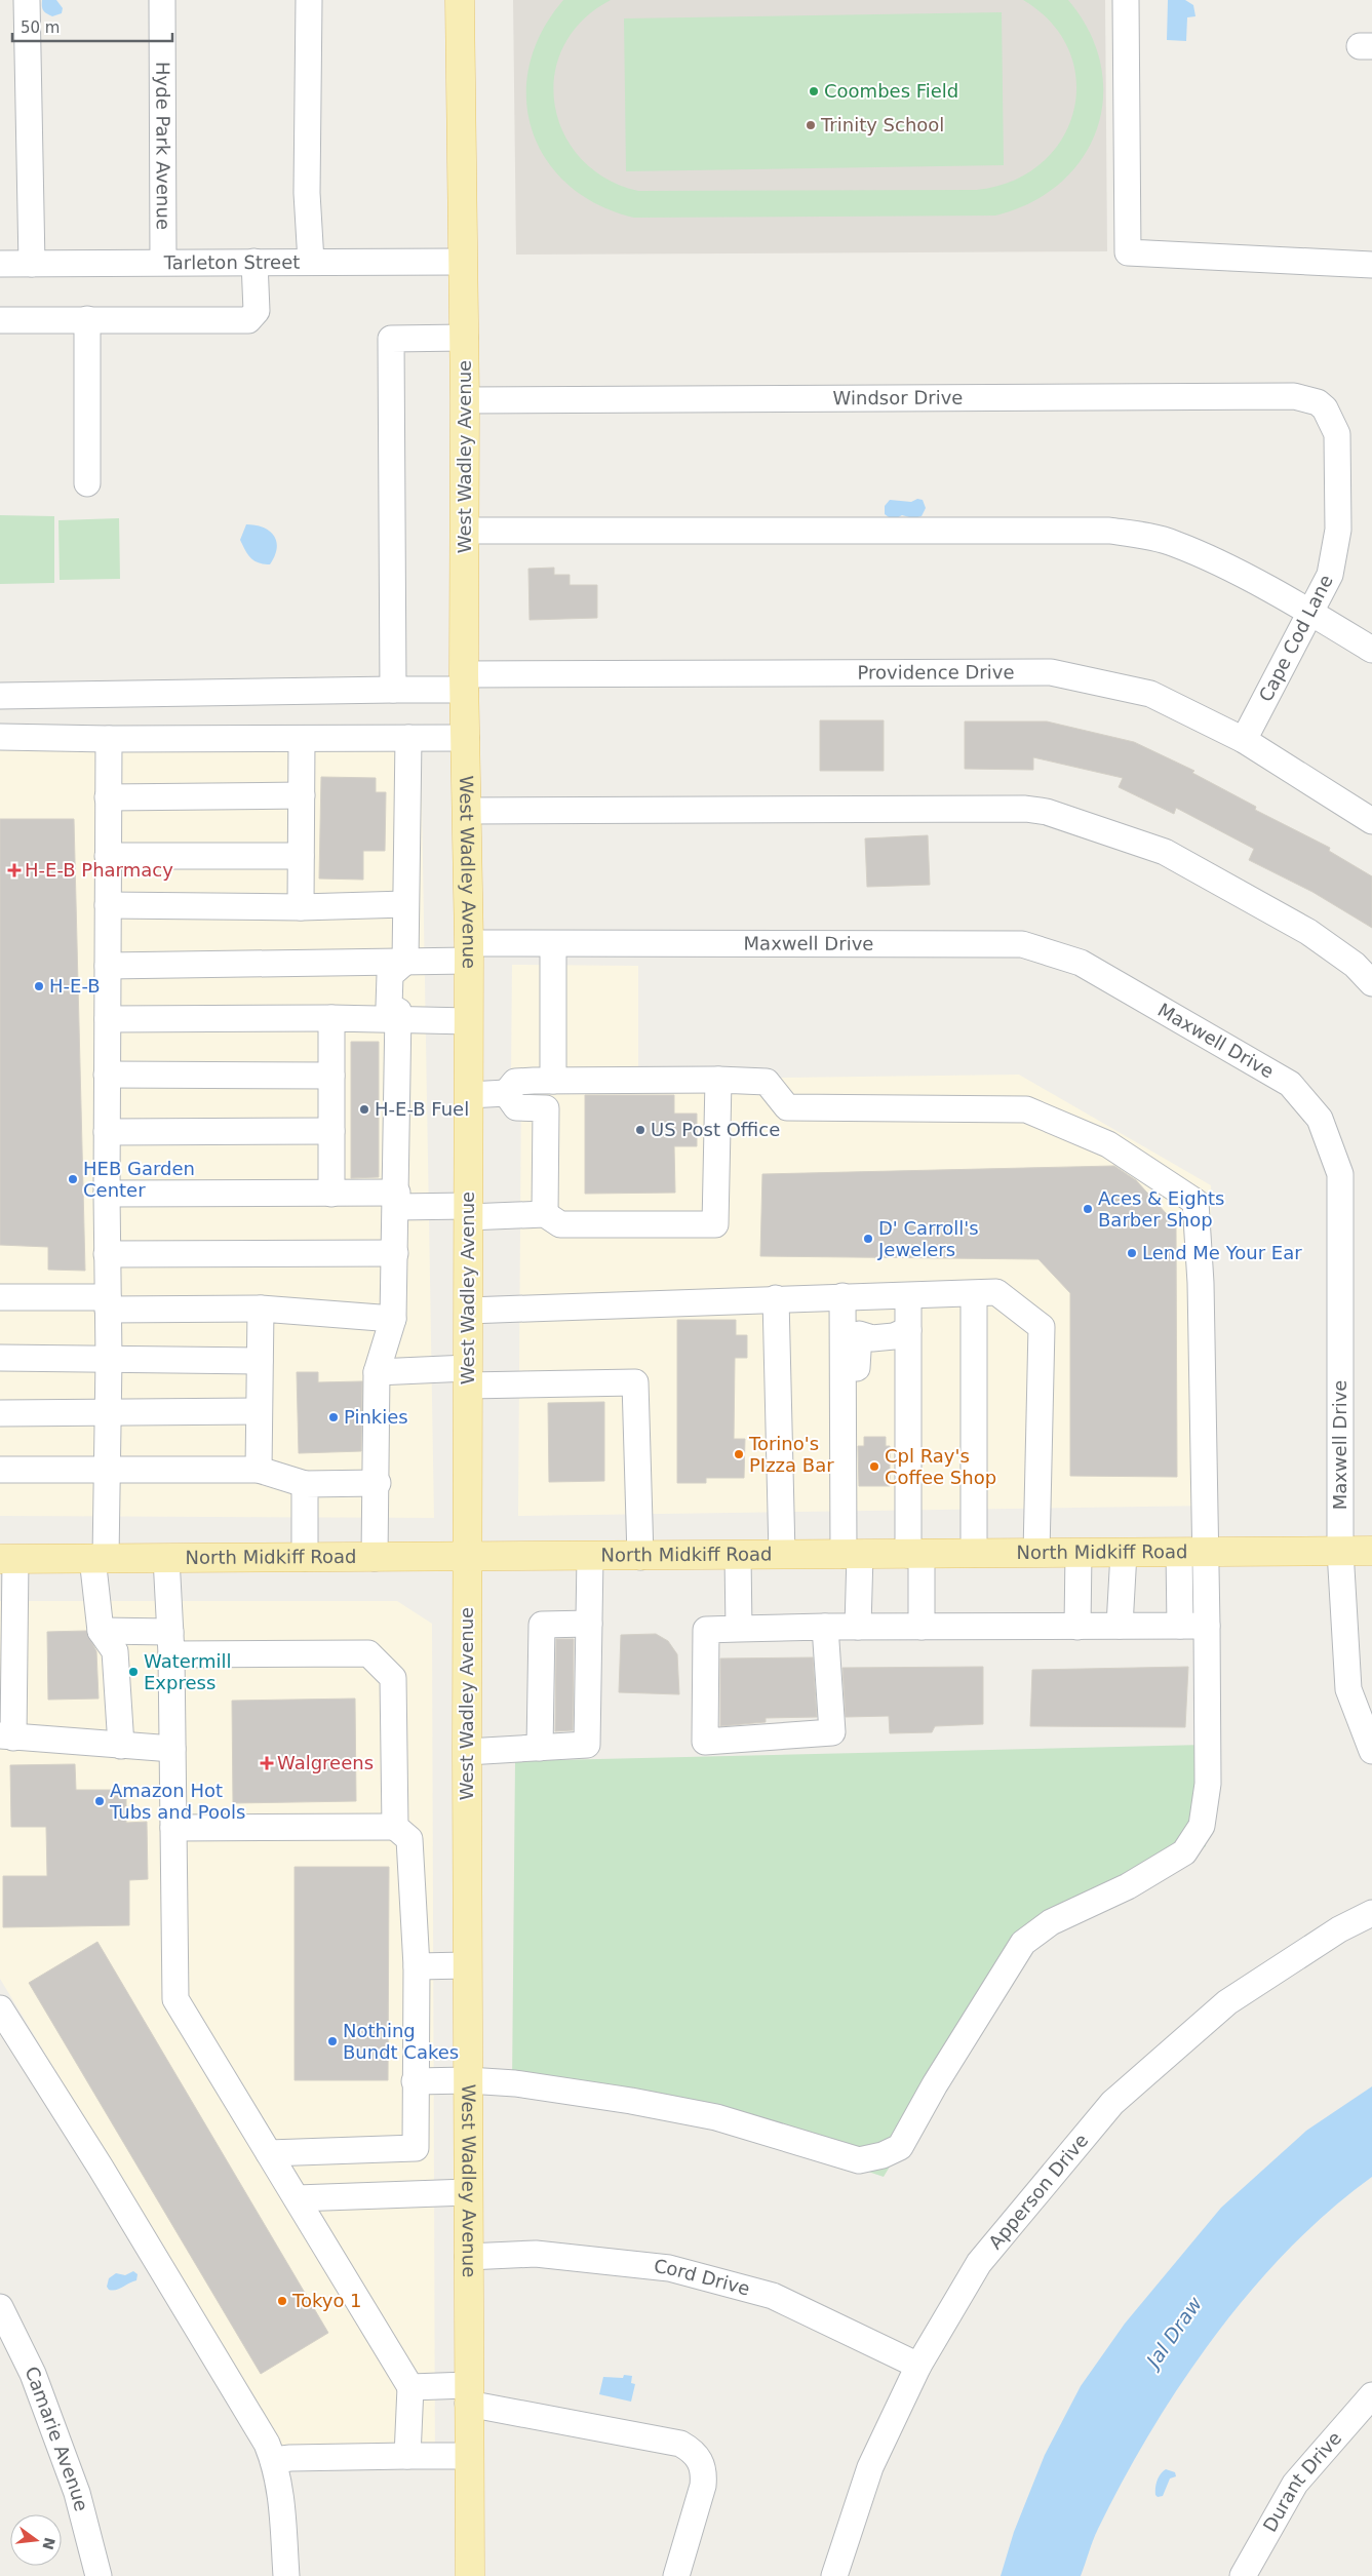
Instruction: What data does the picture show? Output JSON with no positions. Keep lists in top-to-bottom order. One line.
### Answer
{"streets":{"main road":["West Wadley Avenue","North Midkiff Road"],"street":["Hyde Park Avenue","Tarleton Street","Windsor Drive","Cape Cod Lane","Providence Drive","Maxwell Drive","Apperson Drive","Cord Drive","Camarie Avenue","Durant Drive"]},"crossings":[["Hyde Park Avenue","Tarleton Street"],["Tarleton Street","West Wadley Avenue"],["Windsor Drive","West Wadley Avenue"],["Windsor Drive","Cape Cod Lane"],["West Wadley Avenue","Providence Drive"],["West Wadley Avenue","Maxwell Drive"],["West Wadley Avenue","North Midkiff Road"],["West Wadley Avenue","Cord Drive"],["Cape Cod Lane","Providence Drive"],["Maxwell Drive","North Midkiff Road"],["Apperson Drive","Cord Drive"]],"water":["Jal Draw"],"places":{"other":["Coombes Field","Trinity School","H-E-B","H-E-B Fuel","US Post Office","HEB Garden Center","Aces & Eights Barber Shop","D' Carroll's Jewelers","Lend Me Your Ear","Pinkies","Torino's PIzza Bar","Cpl Ray's Coffee Shop","Watermill Express","Amazon Hot Tubs and Pools","Nothing Bundt Cakes","Tokyo 1"],"health":["H-E-B Pharmacy","Walgreens"]},"scale_bar":"50 m","north":"right"}
